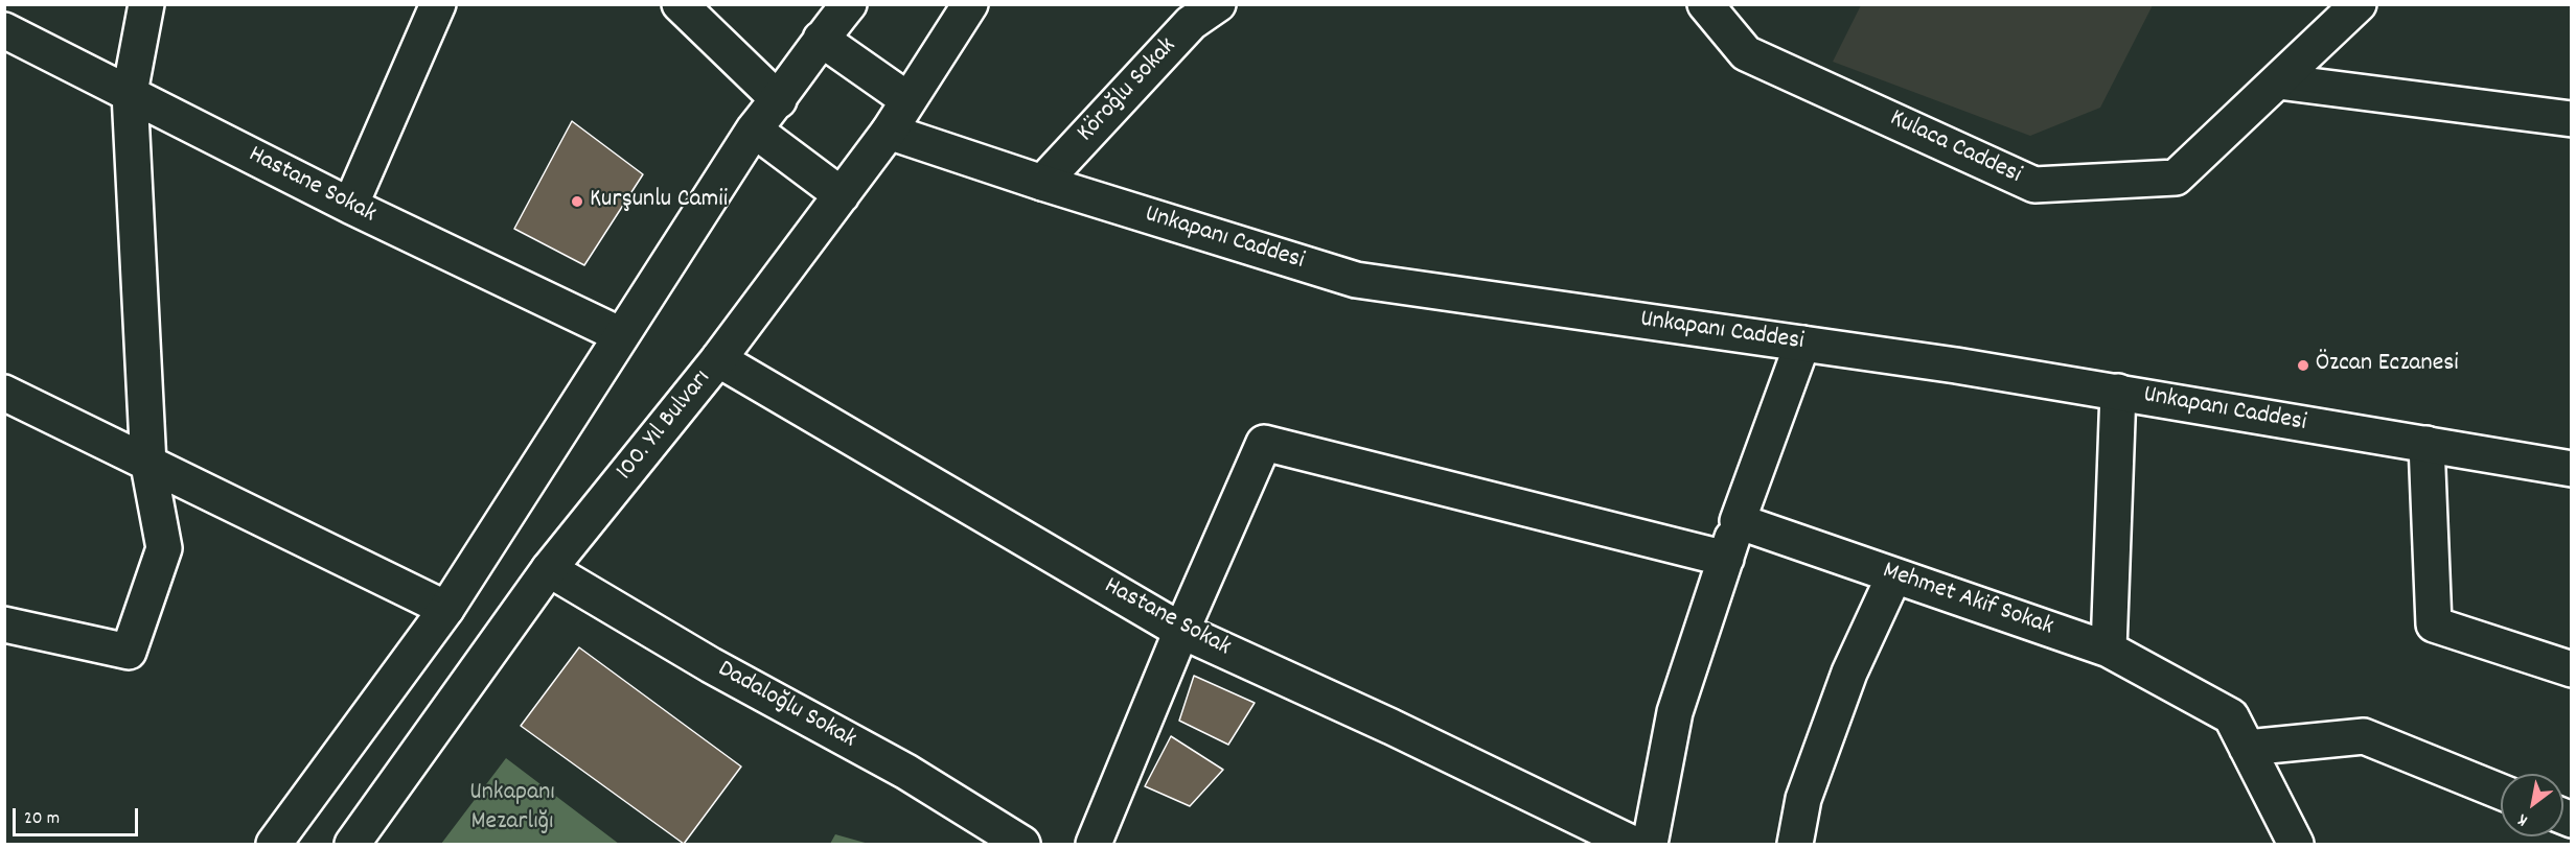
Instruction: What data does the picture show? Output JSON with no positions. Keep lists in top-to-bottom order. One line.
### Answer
{"streets":{"street":["Köroğlu Sokak","Kulaca Caddesi","Hastane Sokak","Unkapanı Caddesi","100. Yıl Bulvarı","Mehmet Akif Sokak","Dadaloğlu Sokak"]},"crossings":[["Köroğlu Sokak","Unkapanı Caddesi"],["Hastane Sokak","100. Yıl Bulvarı"],["Unkapanı Caddesi","100. Yıl Bulvarı"],["100. Yıl Bulvarı","Dadaloğlu Sokak"]],"parks":["Unkapanı Mezarlığı"],"places":["Kurşunlu Camii","Özcan Eczanesi"],"scale_bar":"20 m","north":"bottom left"}
